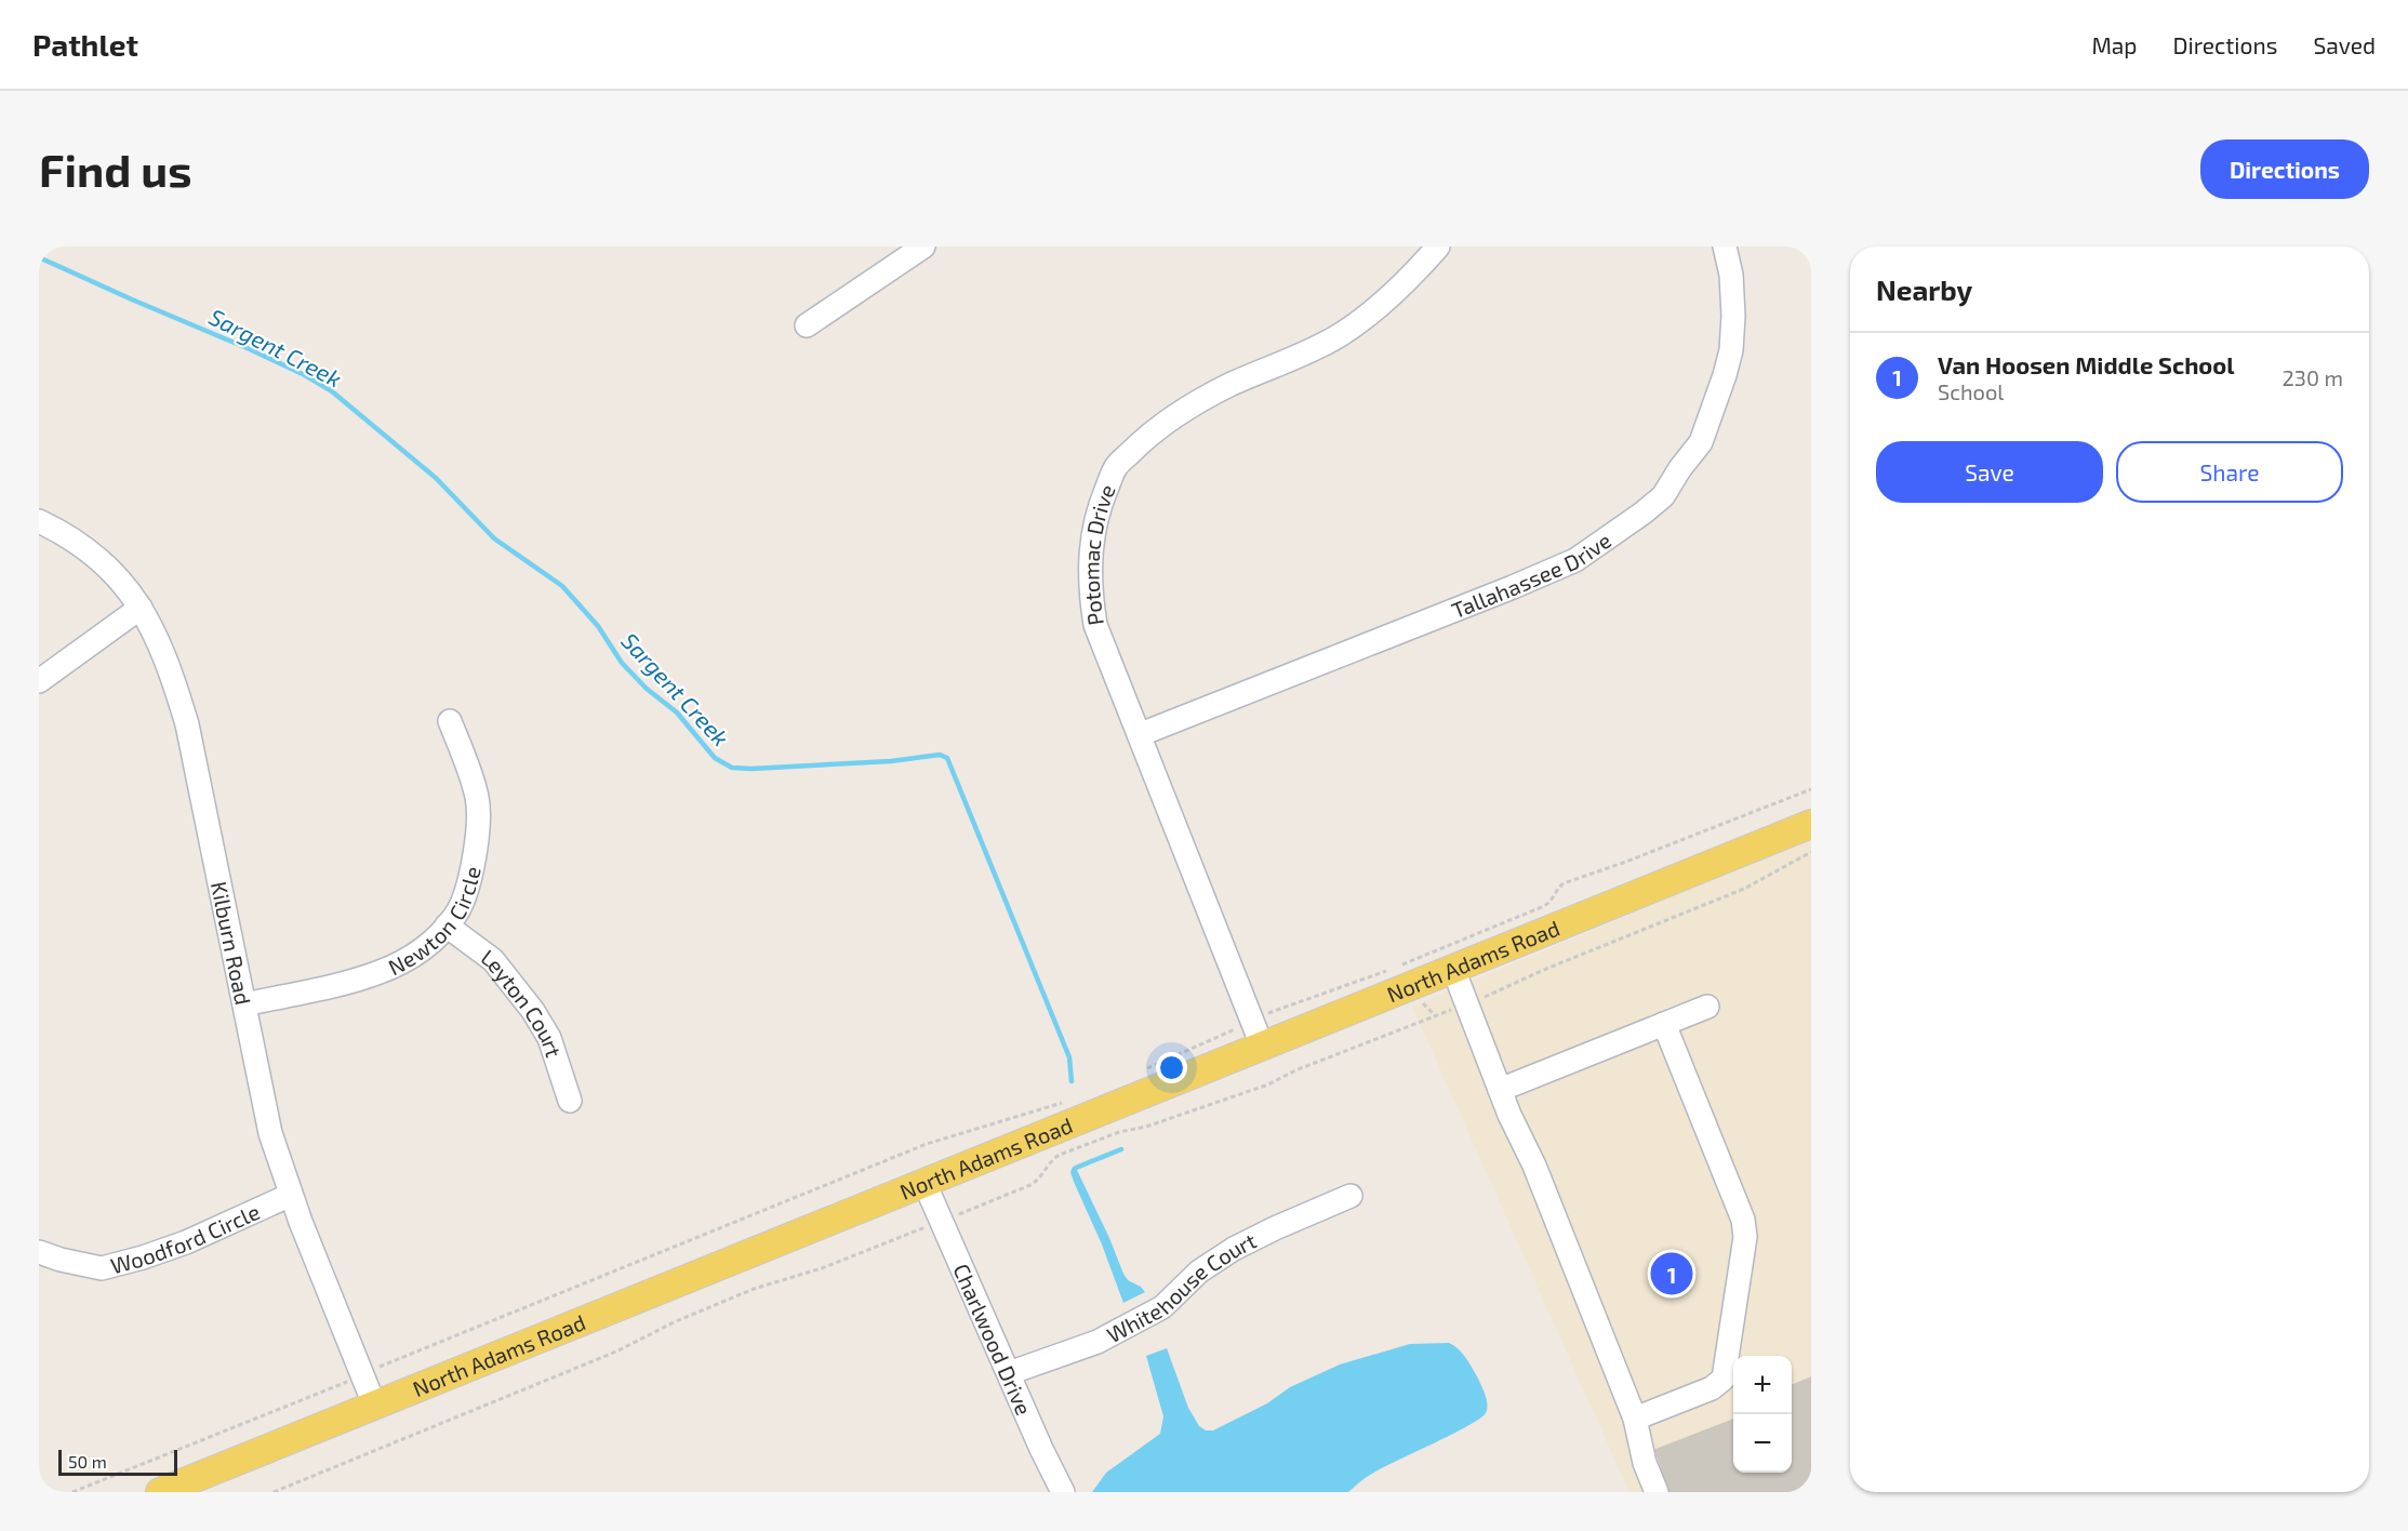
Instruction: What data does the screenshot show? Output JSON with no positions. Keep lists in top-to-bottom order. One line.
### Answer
{"streets":{"main road":["North Adams Road"],"street":["Potomac Drive","Tallahassee Drive","Newton Circle","Kilburn Road","Leyton Court","Woodford Circle","Whitehouse Court","Charlwood Drive"]},"crossings":[["Potomac Drive","Tallahassee Drive"],["Potomac Drive","North Adams Road"],["Newton Circle","Kilburn Road"],["Newton Circle","Leyton Court"],["Kilburn Road","North Adams Road"],["Kilburn Road","Woodford Circle"],["North Adams Road","Charlwood Drive"],["Whitehouse Court","Charlwood Drive"]],"water":["Sargent Creek"],"scale_bar":"50 m","page":{"header":"Pathlet","nav":["Map","Directions","Saved"],"buttons":["Directions",["Save","Share"]],"title":"Find us","heading":"Nearby","list":[{"mark":"1","name":"Van Hoosen Middle School","note":"School","value":"230 m"}],"pins":"1","map_buttons":["+","−"],"scale":"50 m"}}
